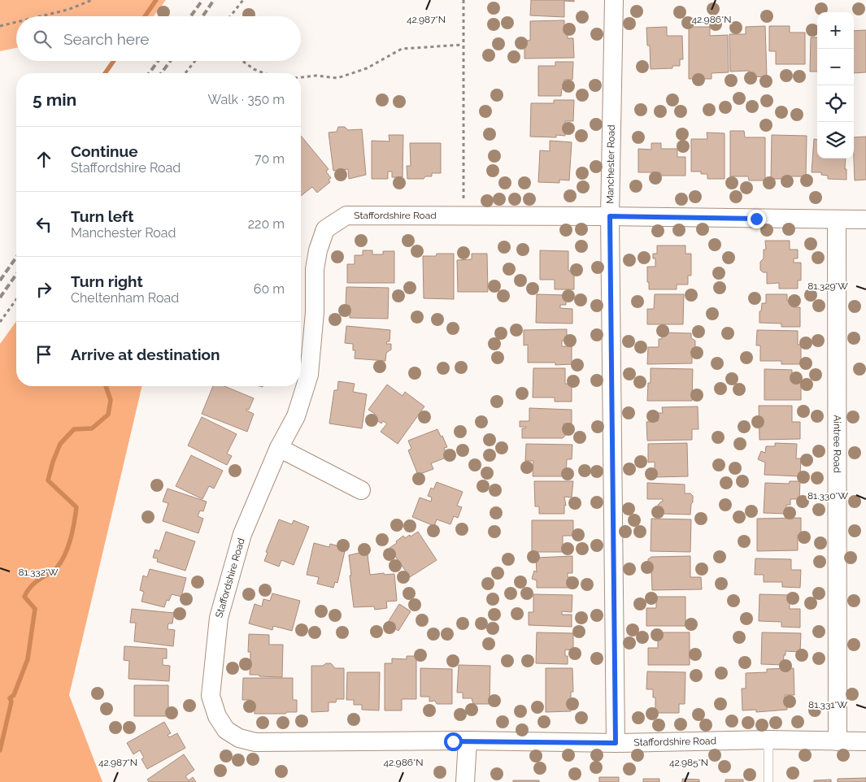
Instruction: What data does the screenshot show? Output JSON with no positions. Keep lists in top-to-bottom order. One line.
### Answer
{"streets":{"street":["Manchester Road","Staffordshire Road","Aintree Road"]},"crossings":[["Manchester Road","Staffordshire Road"],["Staffordshire Road","Aintree Road"]],"page":{"map_buttons":["+","−"],"search":"Search here","heading":["5 min","Walk · 350 m"],"list":[["Continue","Staffordshire Road","70 m"],["Turn left","Manchester Road","220 m"],["Turn right","Cheltenham Road","60 m"],"Arrive at destination"]},"coordinates":["42.987°N","42.986°N","81.329°W","81.330°W","81.332°W","81.331°W","42.985°N"]}
